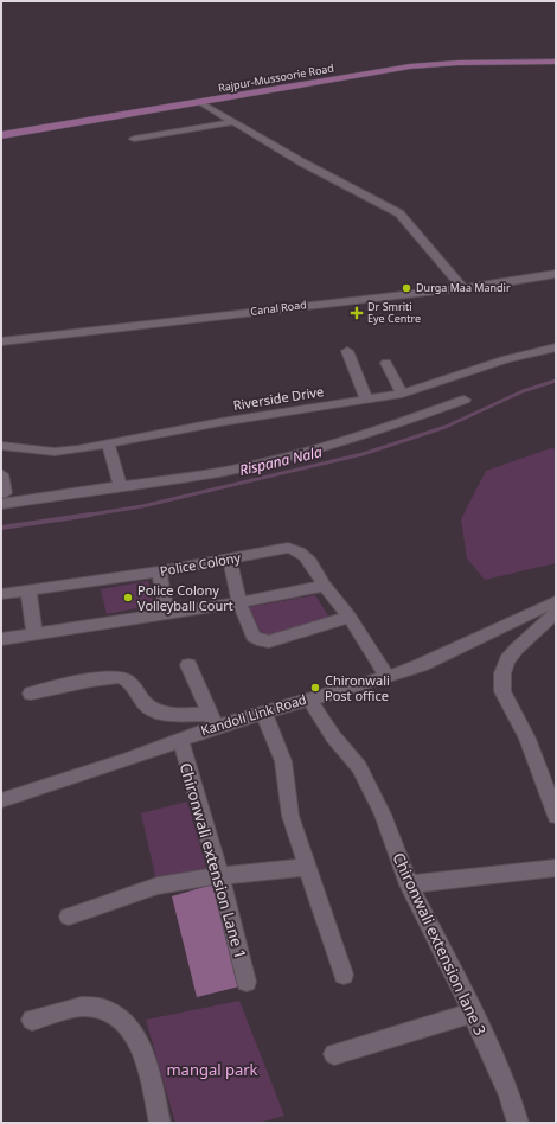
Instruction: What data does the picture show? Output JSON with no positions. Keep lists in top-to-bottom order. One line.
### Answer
{"streets":{"main road":["Rajpur-Mussoorie Road"],"street":["Canal Road","Riverside Drive","Police Colony","Kandoli Link Road","Chironwali extension Lane 1","Chironwali extension lane 3"]},"crossings":[["Police Colony","Kandoli Link Road"],["Kandoli Link Road","Chironwali extension Lane 1"],["Kandoli Link Road","Chironwali extension lane 3"]],"water":["Rispana Nala"],"parks":["mangal park"],"places":{"other":["Durga Maa Mandir","Police Colony Volleyball Court","Chironwali Post office"],"health":["Dr Smriti Eye Centre"]}}
